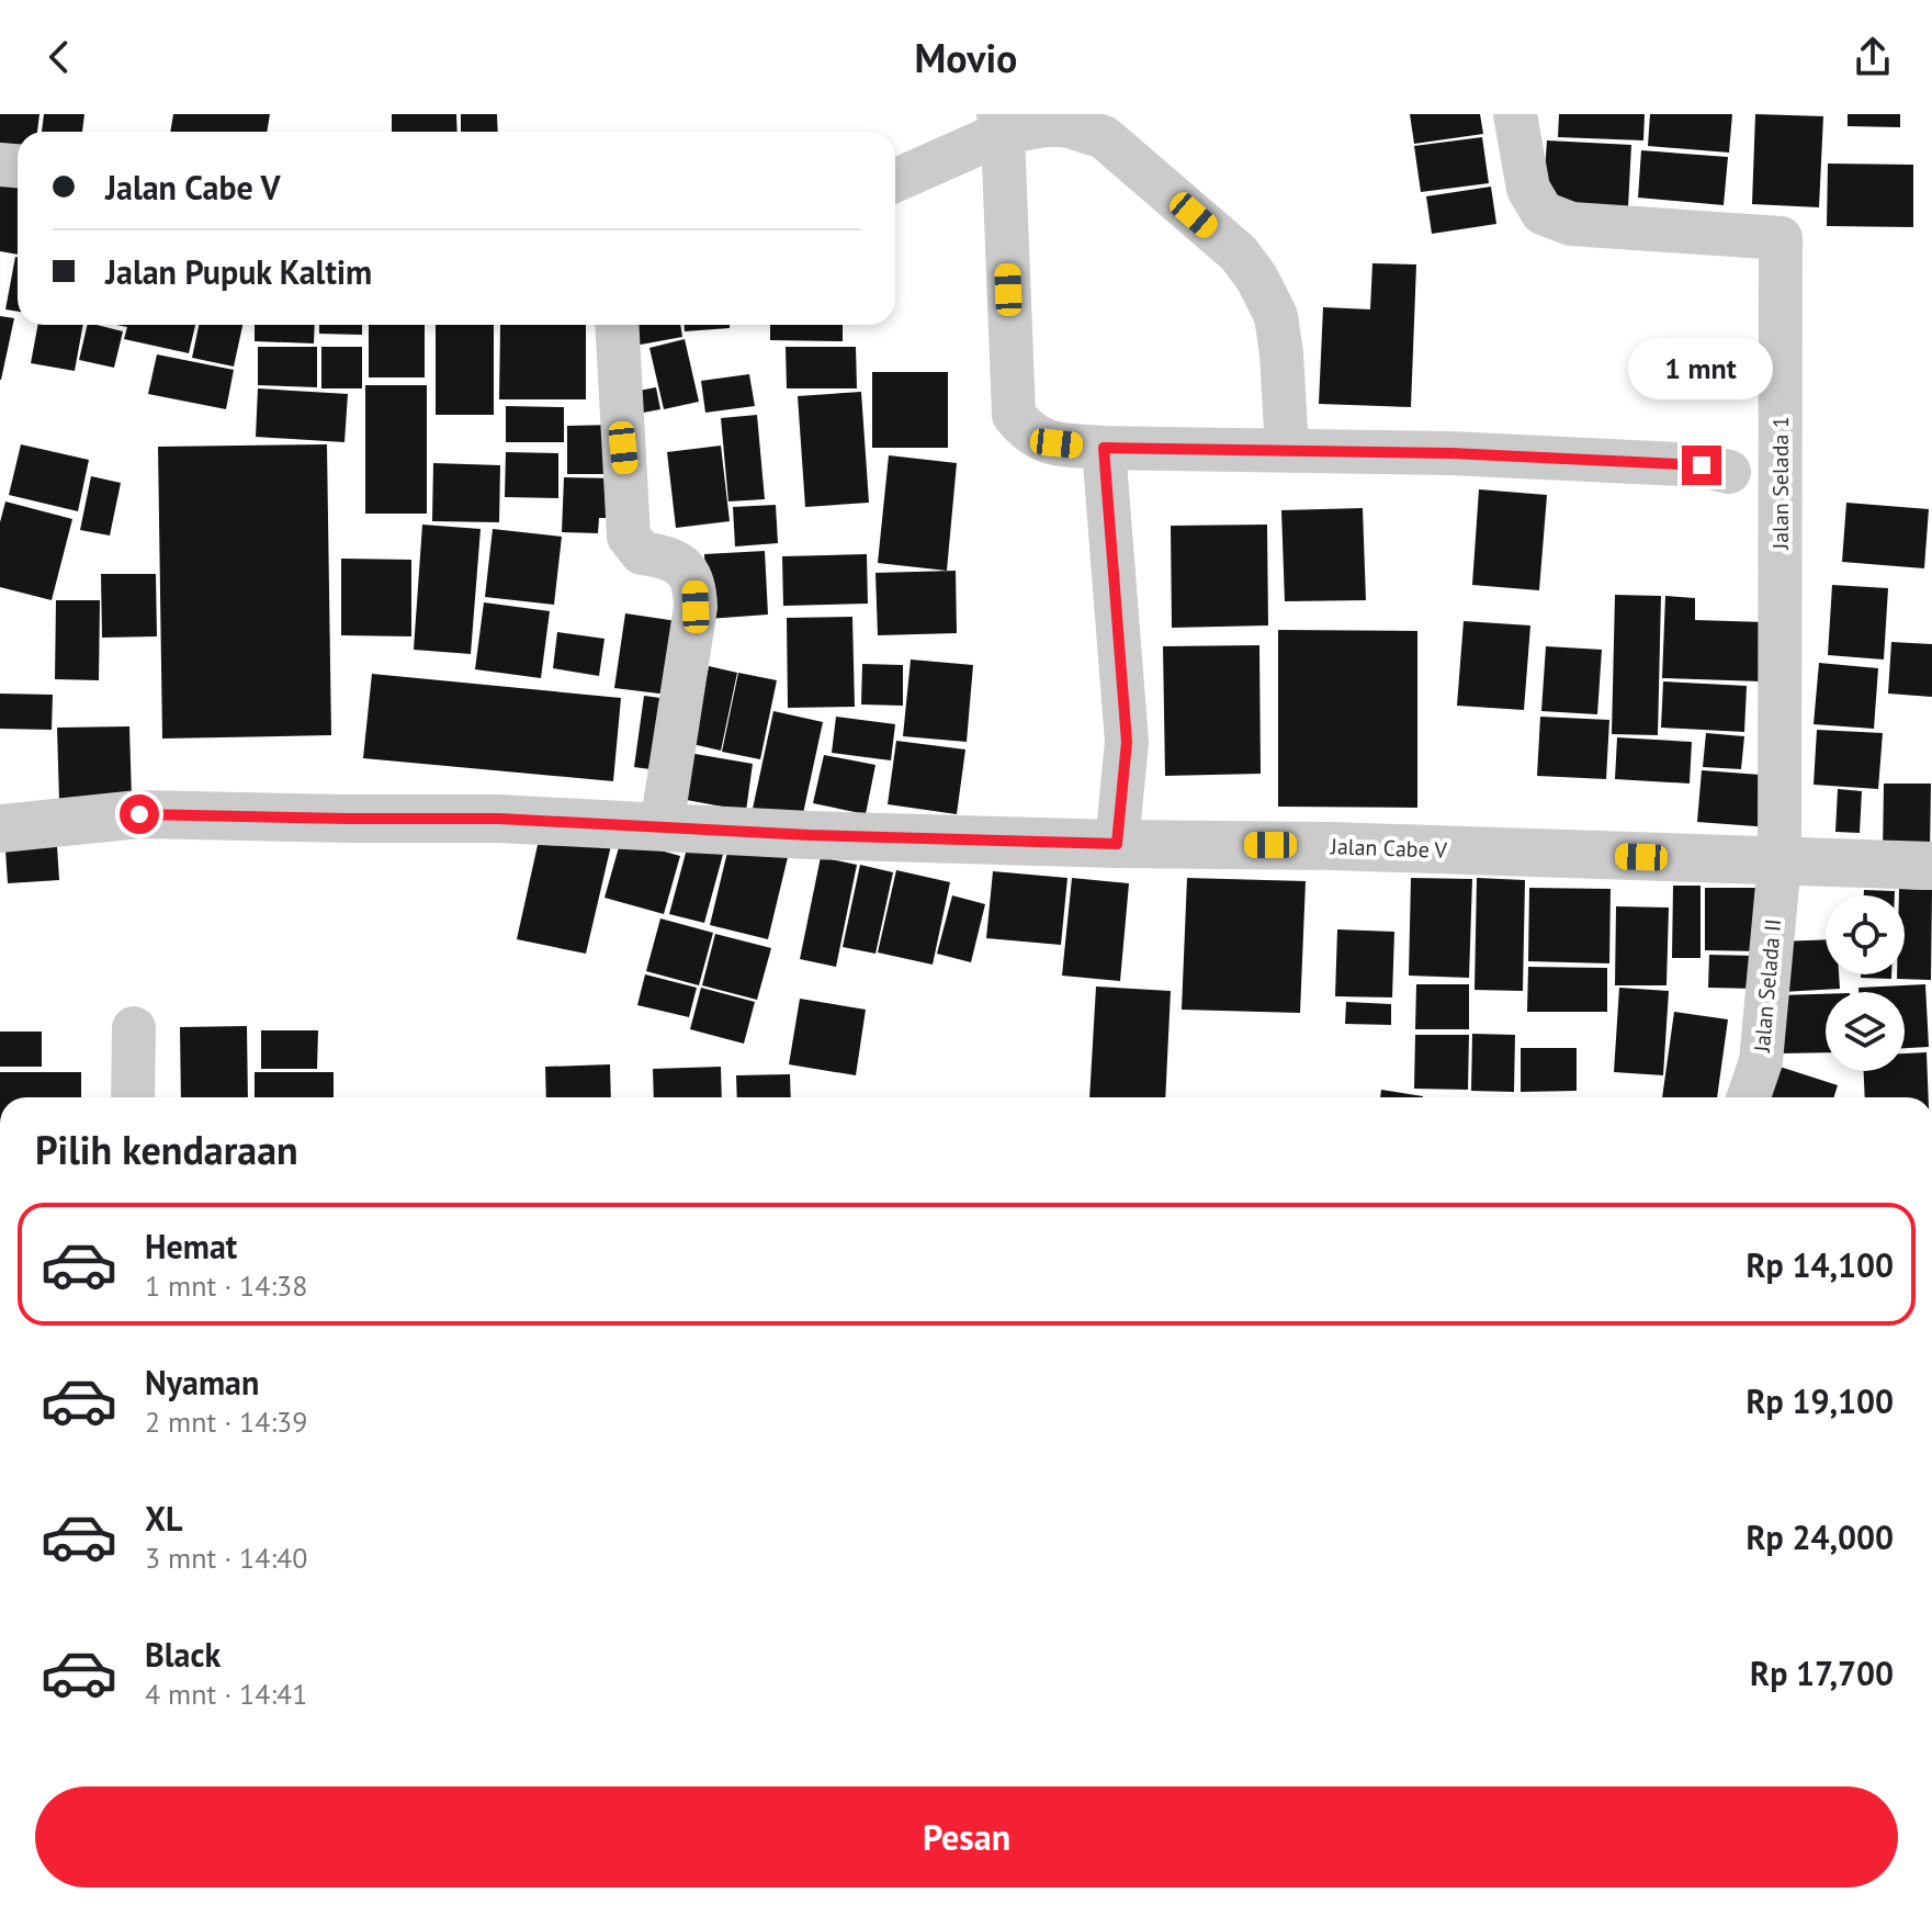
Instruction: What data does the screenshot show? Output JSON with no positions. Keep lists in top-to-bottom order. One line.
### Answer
{"streets":{"street":["Jalan Selada 1","Jalan Cabe V","Jalan Selada II"]},"crossings":[["Jalan Selada 1","Jalan Cabe V"],["Jalan Selada 1","Jalan Selada II"],["Jalan Cabe V","Jalan Selada II"]],"page":{"header":"Movio","banner":["Jalan Cabe V","Jalan Pupuk Kaltim"],"bubble":"1 mnt","heading":"Pilih kendaraan","list":[{"name":"Hemat","note":"1 mnt · 14:38","value":"Rp 14,100"},{"name":"Nyaman","note":"2 mnt · 14:39","value":"Rp 19,100"},{"name":"XL","note":"3 mnt · 14:40","value":"Rp 24,000"},{"name":"Black","note":"4 mnt · 14:41","value":"Rp 17,700"}],"buttons":"Pesan"}}
